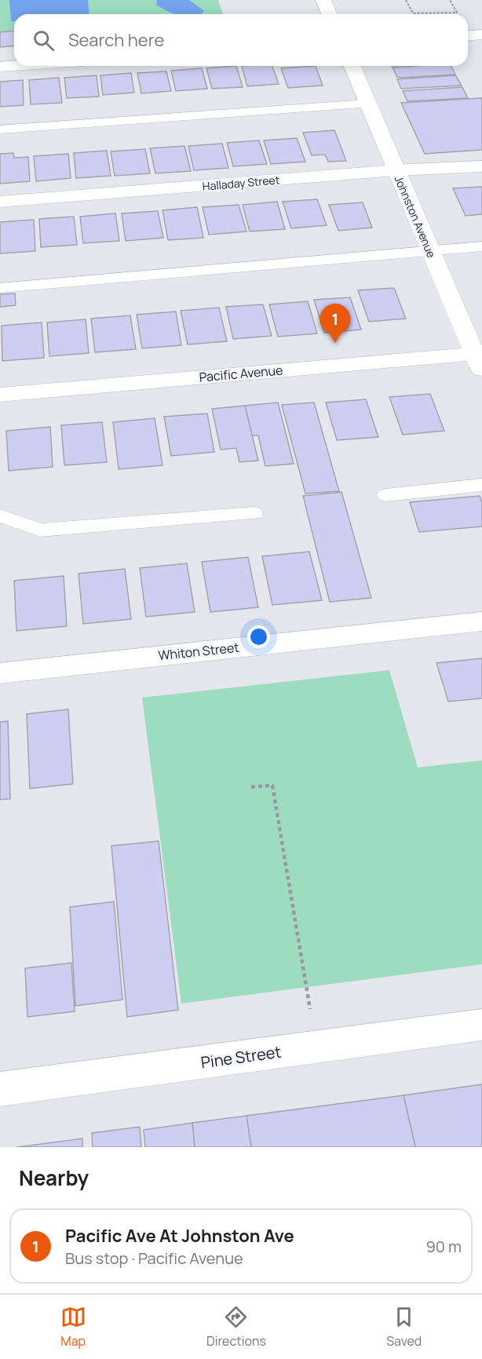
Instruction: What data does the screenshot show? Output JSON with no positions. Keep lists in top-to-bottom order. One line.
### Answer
{"streets":{"street":["Halladay Street","Johnston Avenue","Pacific Avenue","Whiton Street","Pine Street"]},"crossings":[["Halladay Street","Johnston Avenue"],["Johnston Avenue","Pacific Avenue"]],"page":{"search":"Search here","pins":"1","heading":"Nearby","list":[{"mark":"1","name":"Pacific Ave At Johnston Ave","note":"Bus stop · Pacific Avenue","value":"90 m"}],"nav":["Map","Directions","Saved"]}}
